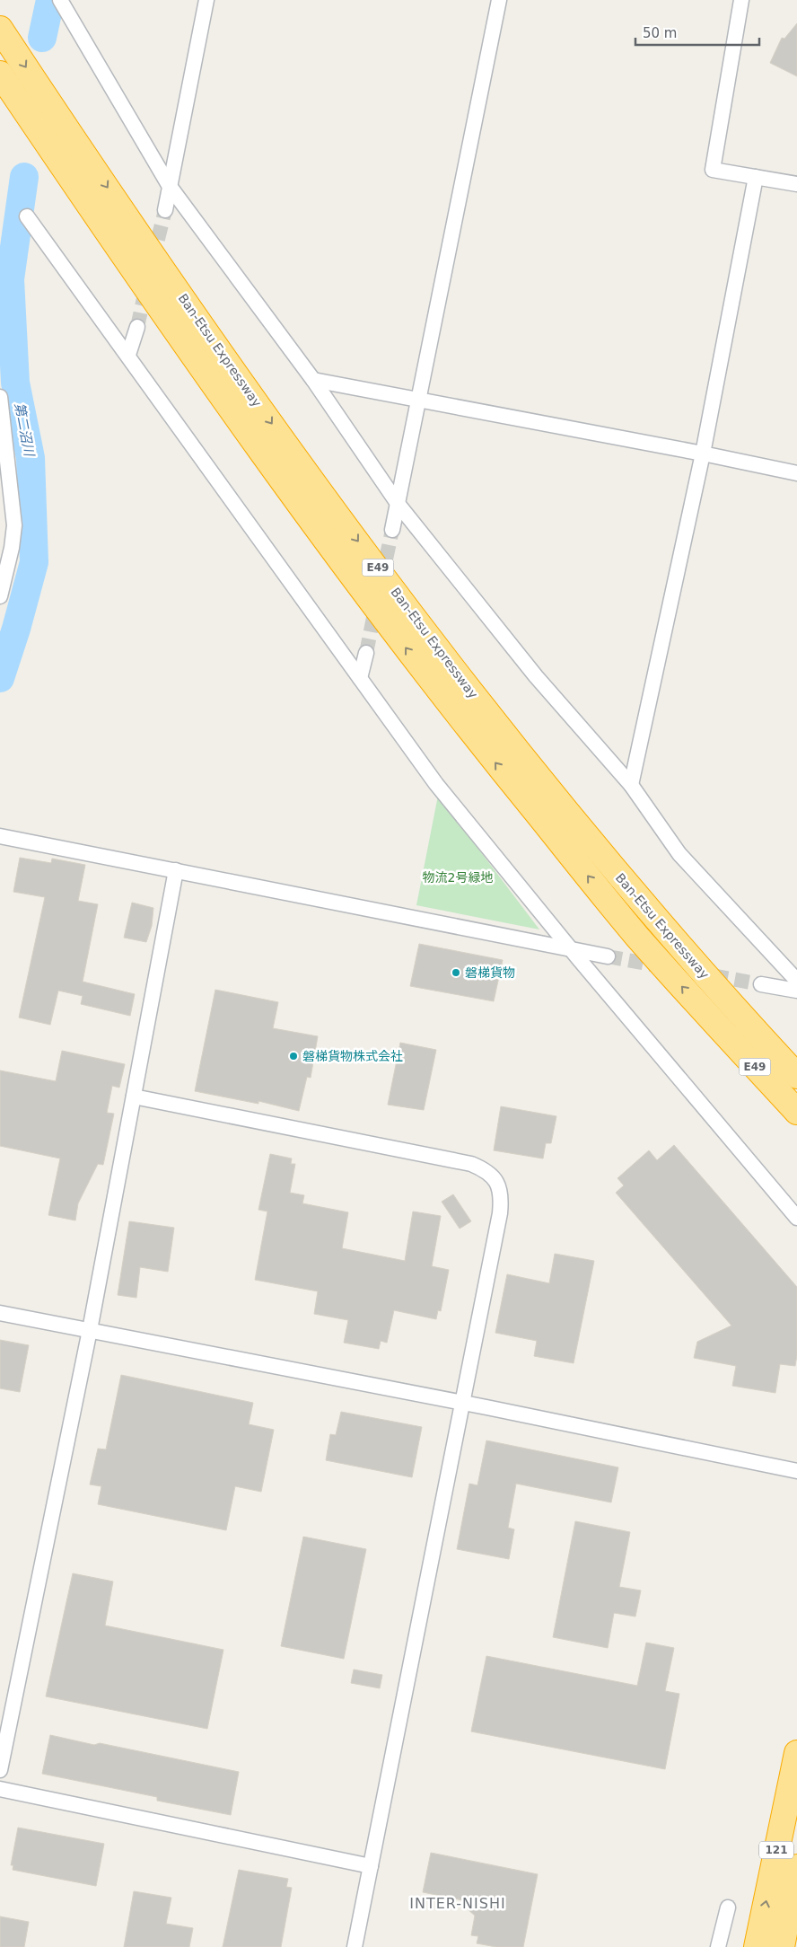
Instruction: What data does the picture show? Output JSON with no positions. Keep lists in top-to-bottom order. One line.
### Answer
{"streets":{"highway":["Ban-Etsu Expressway","E49","121"]},"districts":["INTER-NISHI"],"water":["第二沼川"],"parks":["物流2号緑地"],"places":["磐梯貨物","磐梯貨物株式会社"],"scale_bar":"50 m"}
